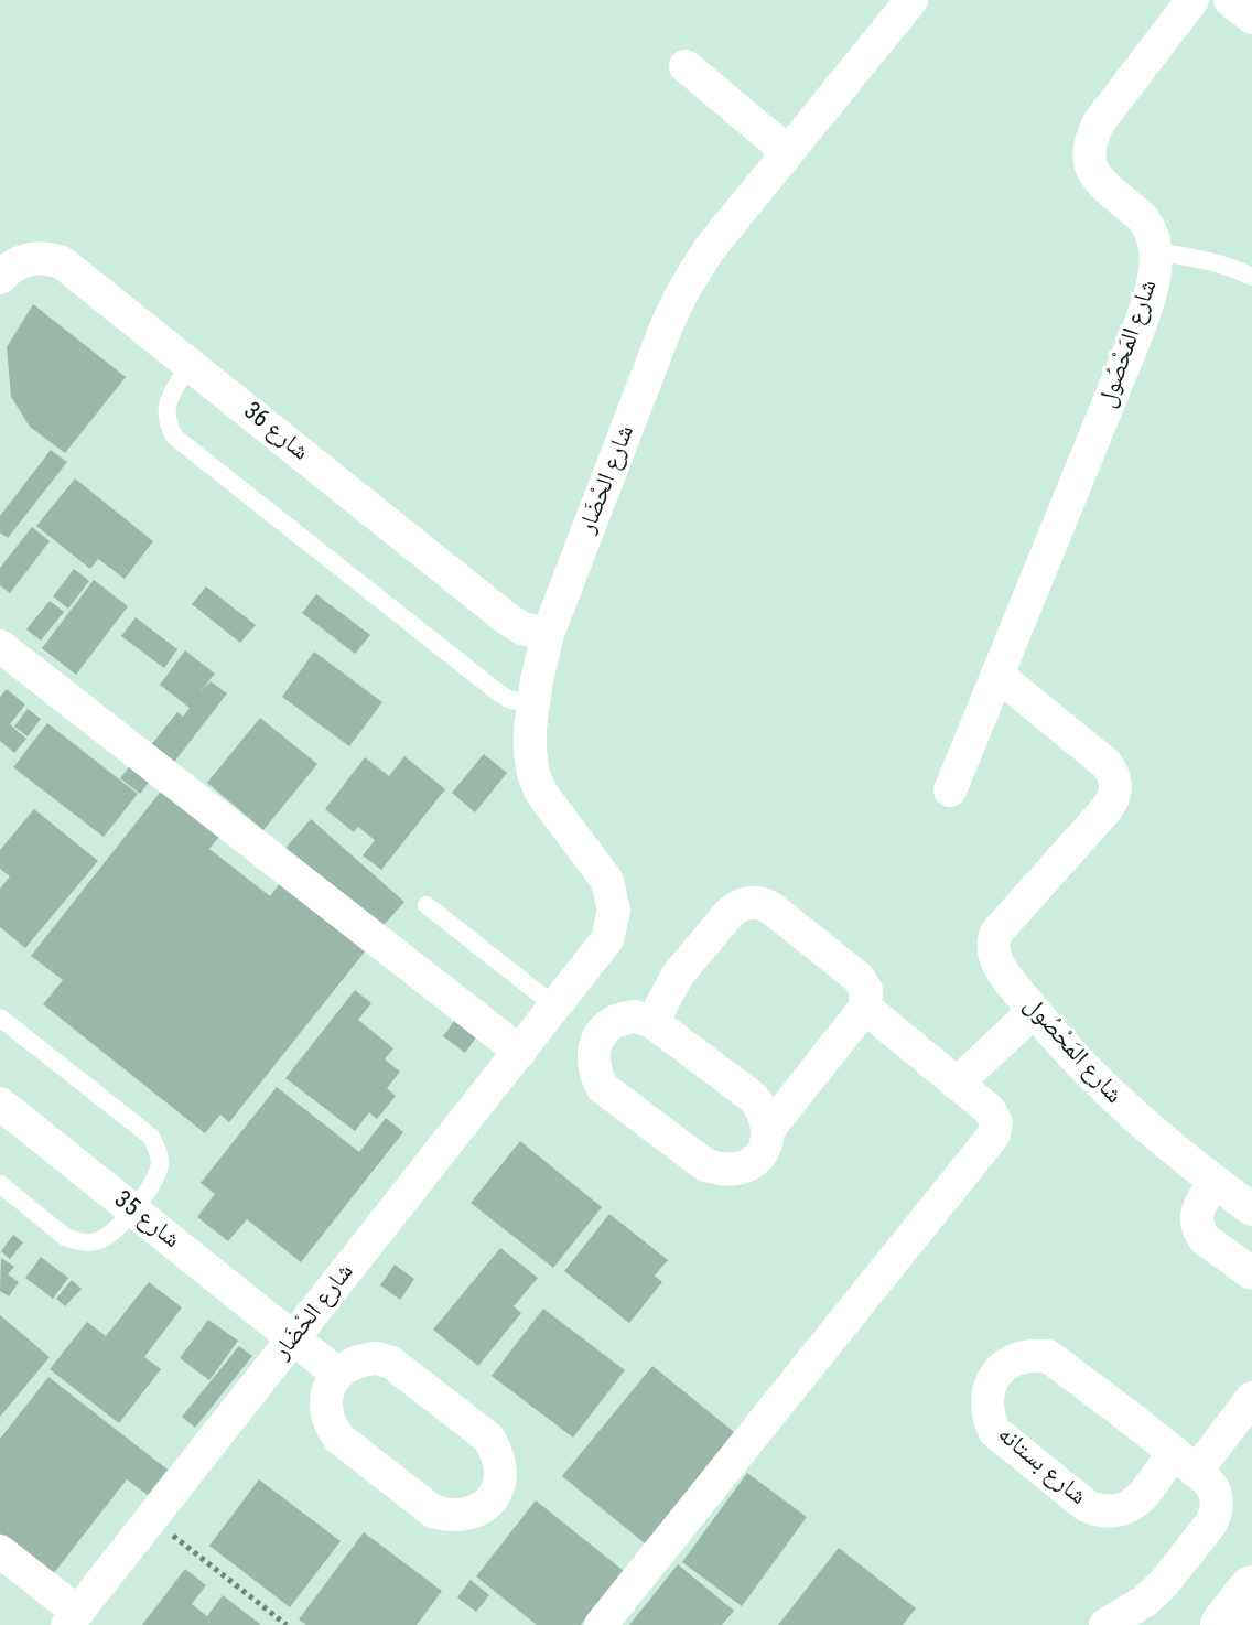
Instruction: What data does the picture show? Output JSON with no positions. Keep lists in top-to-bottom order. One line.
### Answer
{"streets":{"street":["شارع المَحْصُول","شارع 36","شارع الحْضَار","شارع 35","شارع بستانه"]},"crossings":[["شارع 36","شارع الحْضَار"],["شارع الحْضَار","شارع 35"]]}
